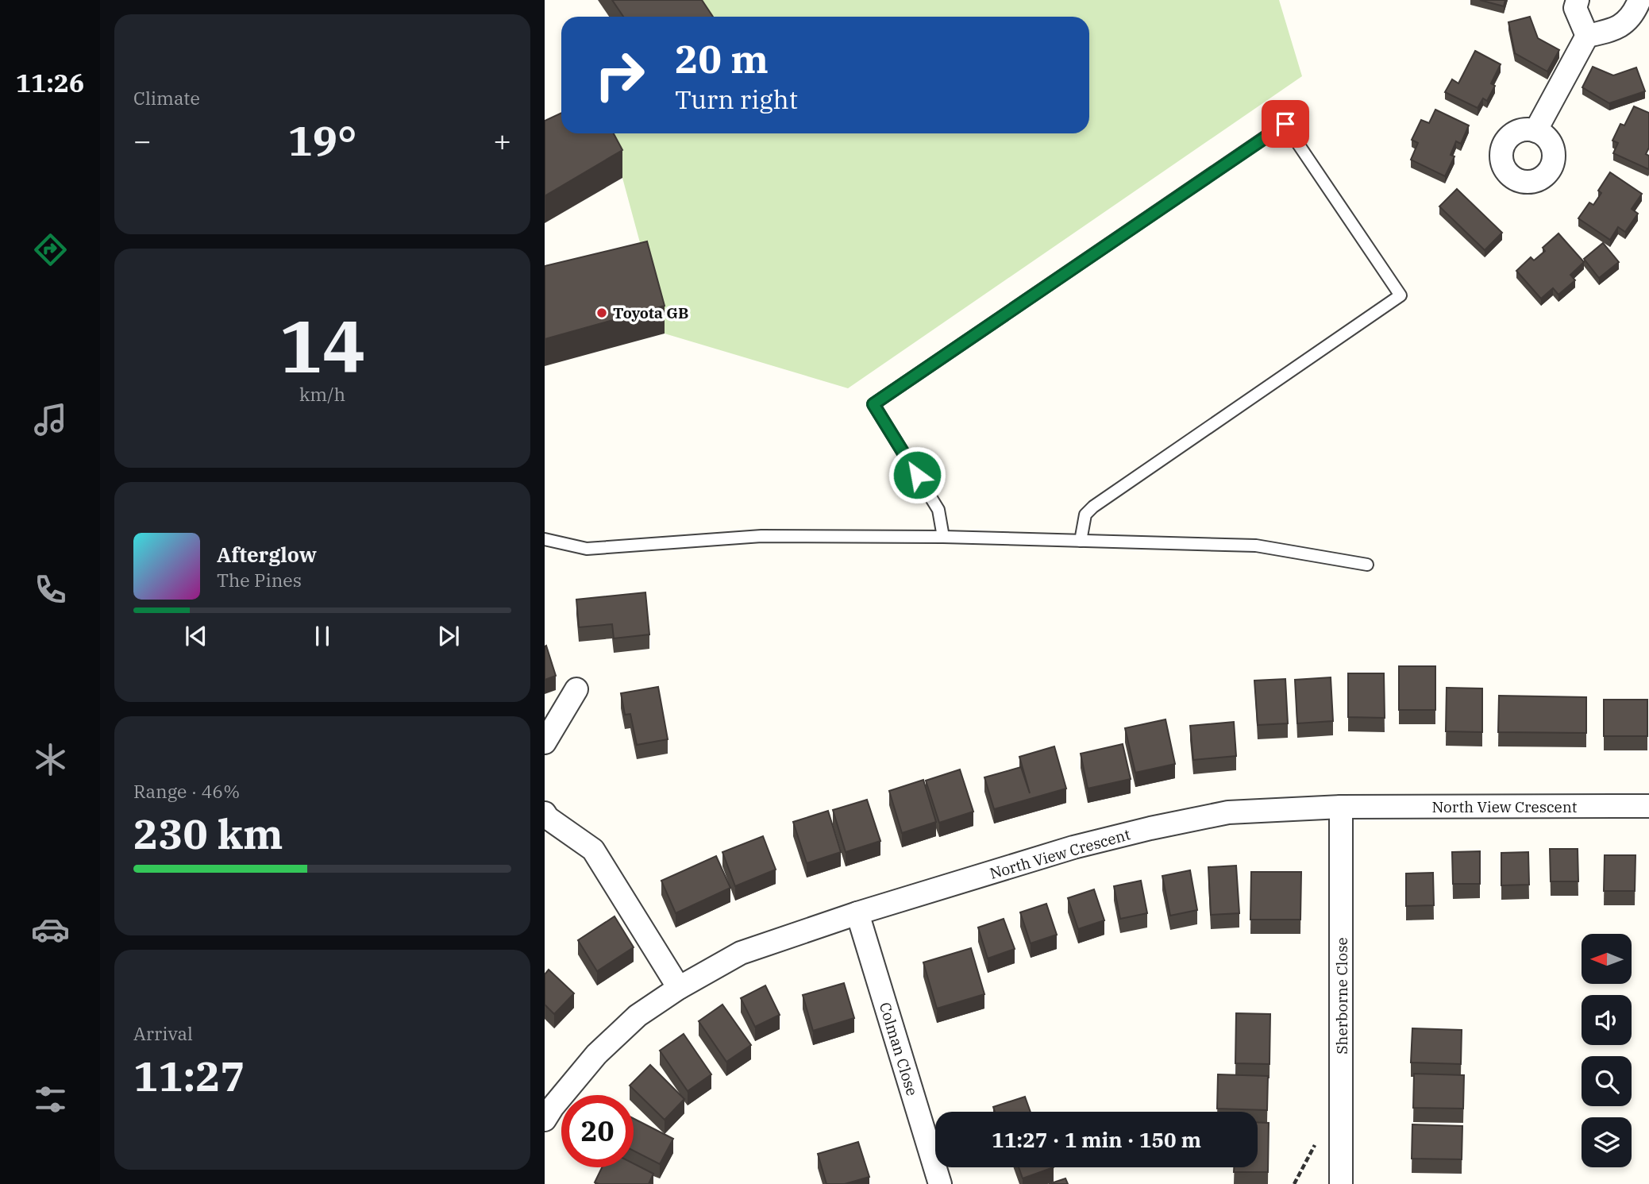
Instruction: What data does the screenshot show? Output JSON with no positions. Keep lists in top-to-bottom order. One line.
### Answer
{"streets":{"street":["North View Crescent","Sherborne Close","Colman Close"]},"crossings":[["North View Crescent","Sherborne Close"],["North View Crescent","Colman Close"]],"places":["Toyota GB"],"north":"left","page":{"tabs":"11:26","tile":["Climate",["14","km/h"],["Range · 46%","230 km"],["Arrival","11:27"]],"turn":["20 m","Turn right"],"heat":["−","19°","+"],"song":["Afterglow","The Pines"],"limit":"20","trip":"11:27 · 1 min · 150 m"}}
